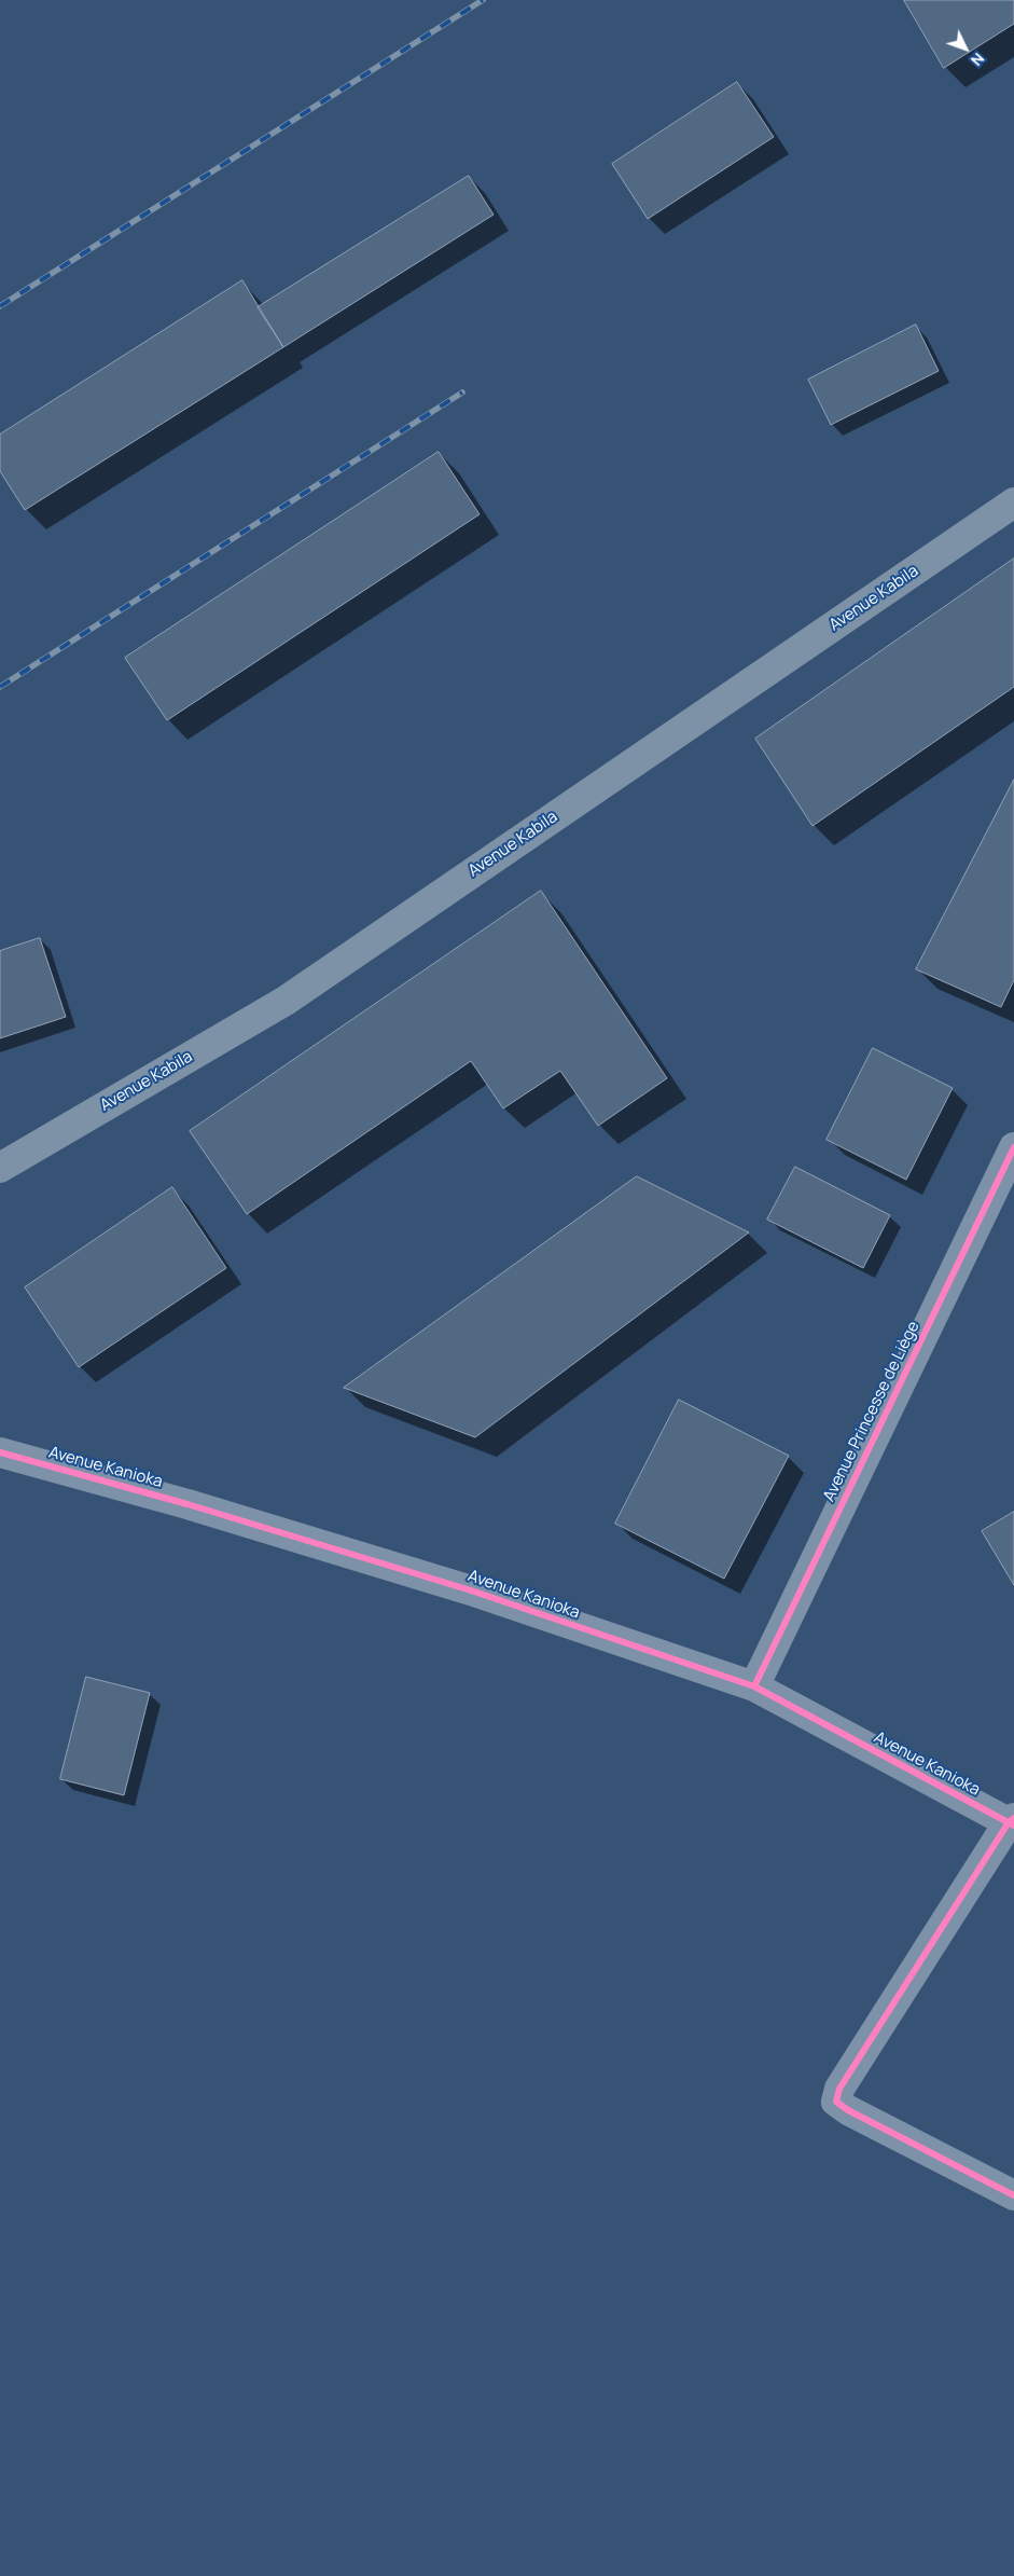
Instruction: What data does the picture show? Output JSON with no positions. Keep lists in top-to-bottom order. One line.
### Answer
{"streets":{"highway":["Avenue Kabila"],"street":["Avenue Princesse de Liège","Avenue Kanioka"]},"crossings":[["Avenue Princesse de Liège","Avenue Kanioka"]],"north":"bottom right"}
